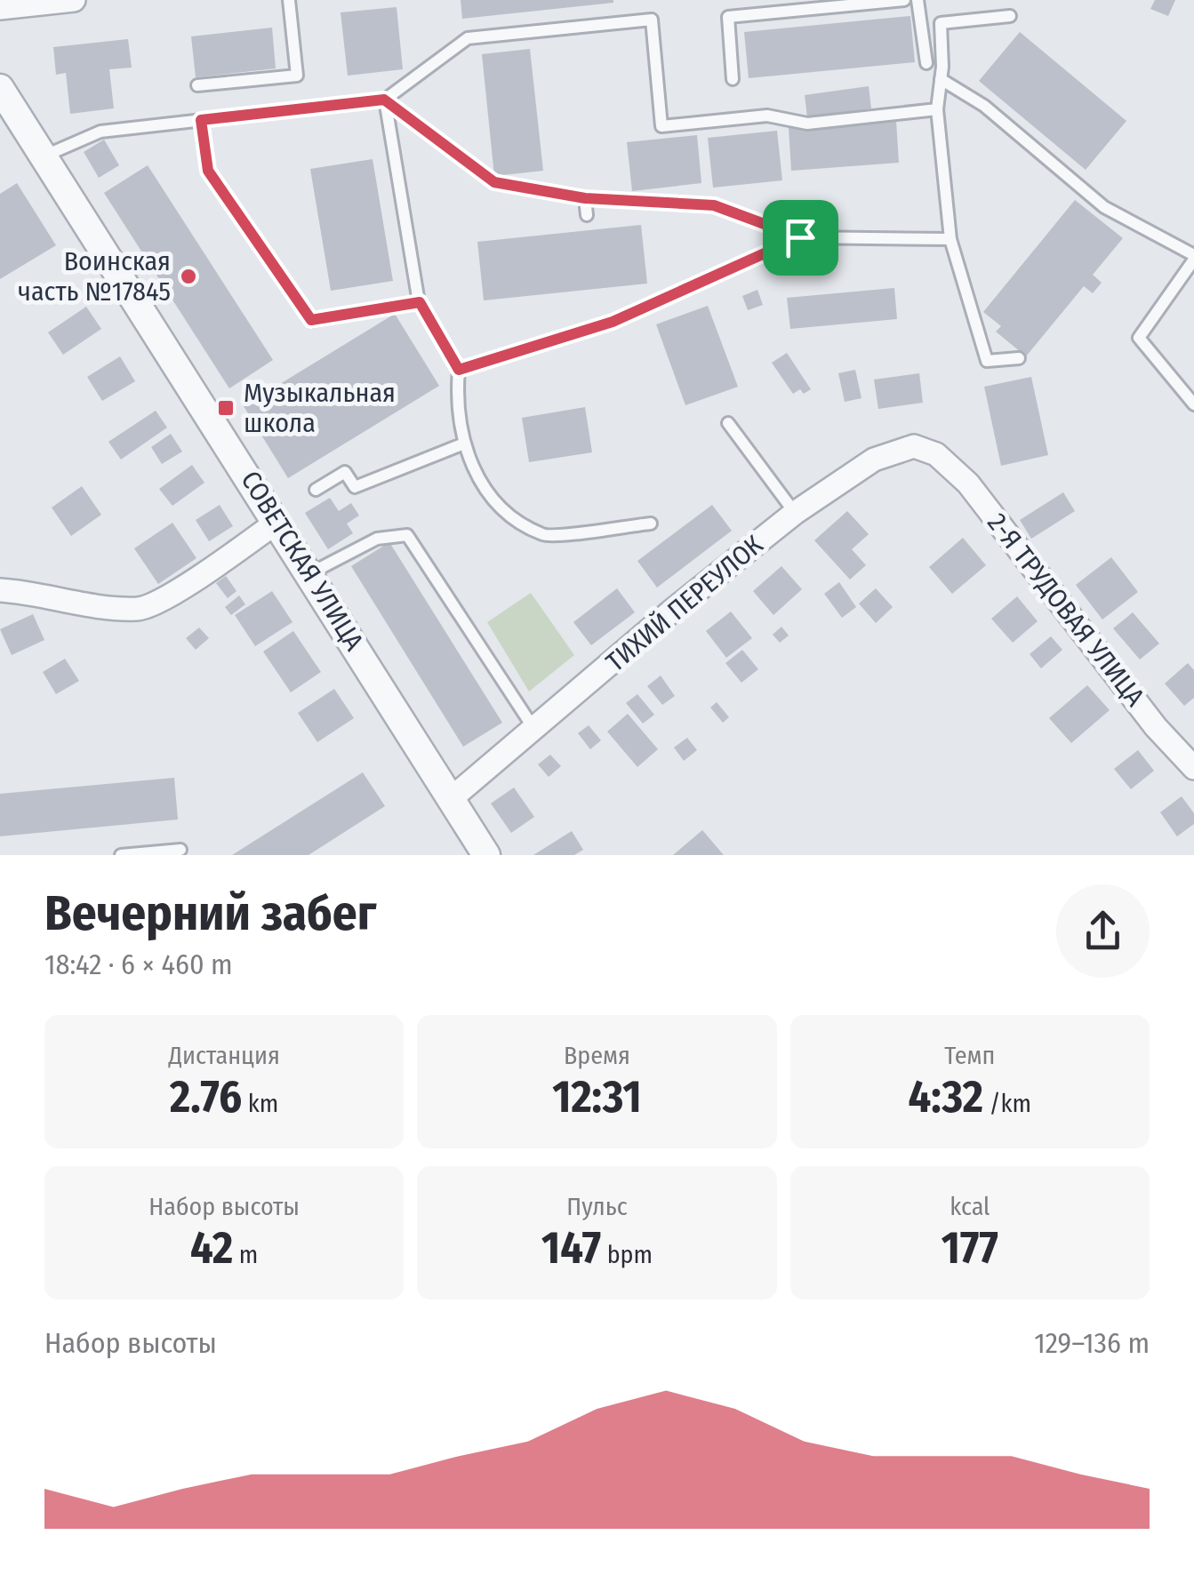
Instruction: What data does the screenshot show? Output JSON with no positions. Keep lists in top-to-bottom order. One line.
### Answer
{"streets":{"street":["СОВЕТСКАЯ УЛИЦА","ТИХИЙ ПЕРЕУЛОК","2-Я ТРУДОВАЯ УЛИЦА"]},"crossings":[["СОВЕТСКАЯ УЛИЦА","ТИХИЙ ПЕРЕУЛОК"],["ТИХИЙ ПЕРЕУЛОК","2-Я ТРУДОВАЯ УЛИЦА"]],"places":{"other":["Воинская часть №17845"],"transit":["Музыкальная школа"]},"page":{"heading":["Вечерний забег","18:42 · 6 × 460 m"],"stats":[["Дистанция","2.76 km"],["Время","12:31"],["Темп","4:32 /km"],["Набор высоты","42 m"],["Пульс","147 bpm"],["kcal","177"]],"chart":["Набор высоты","129–136 m"]}}
